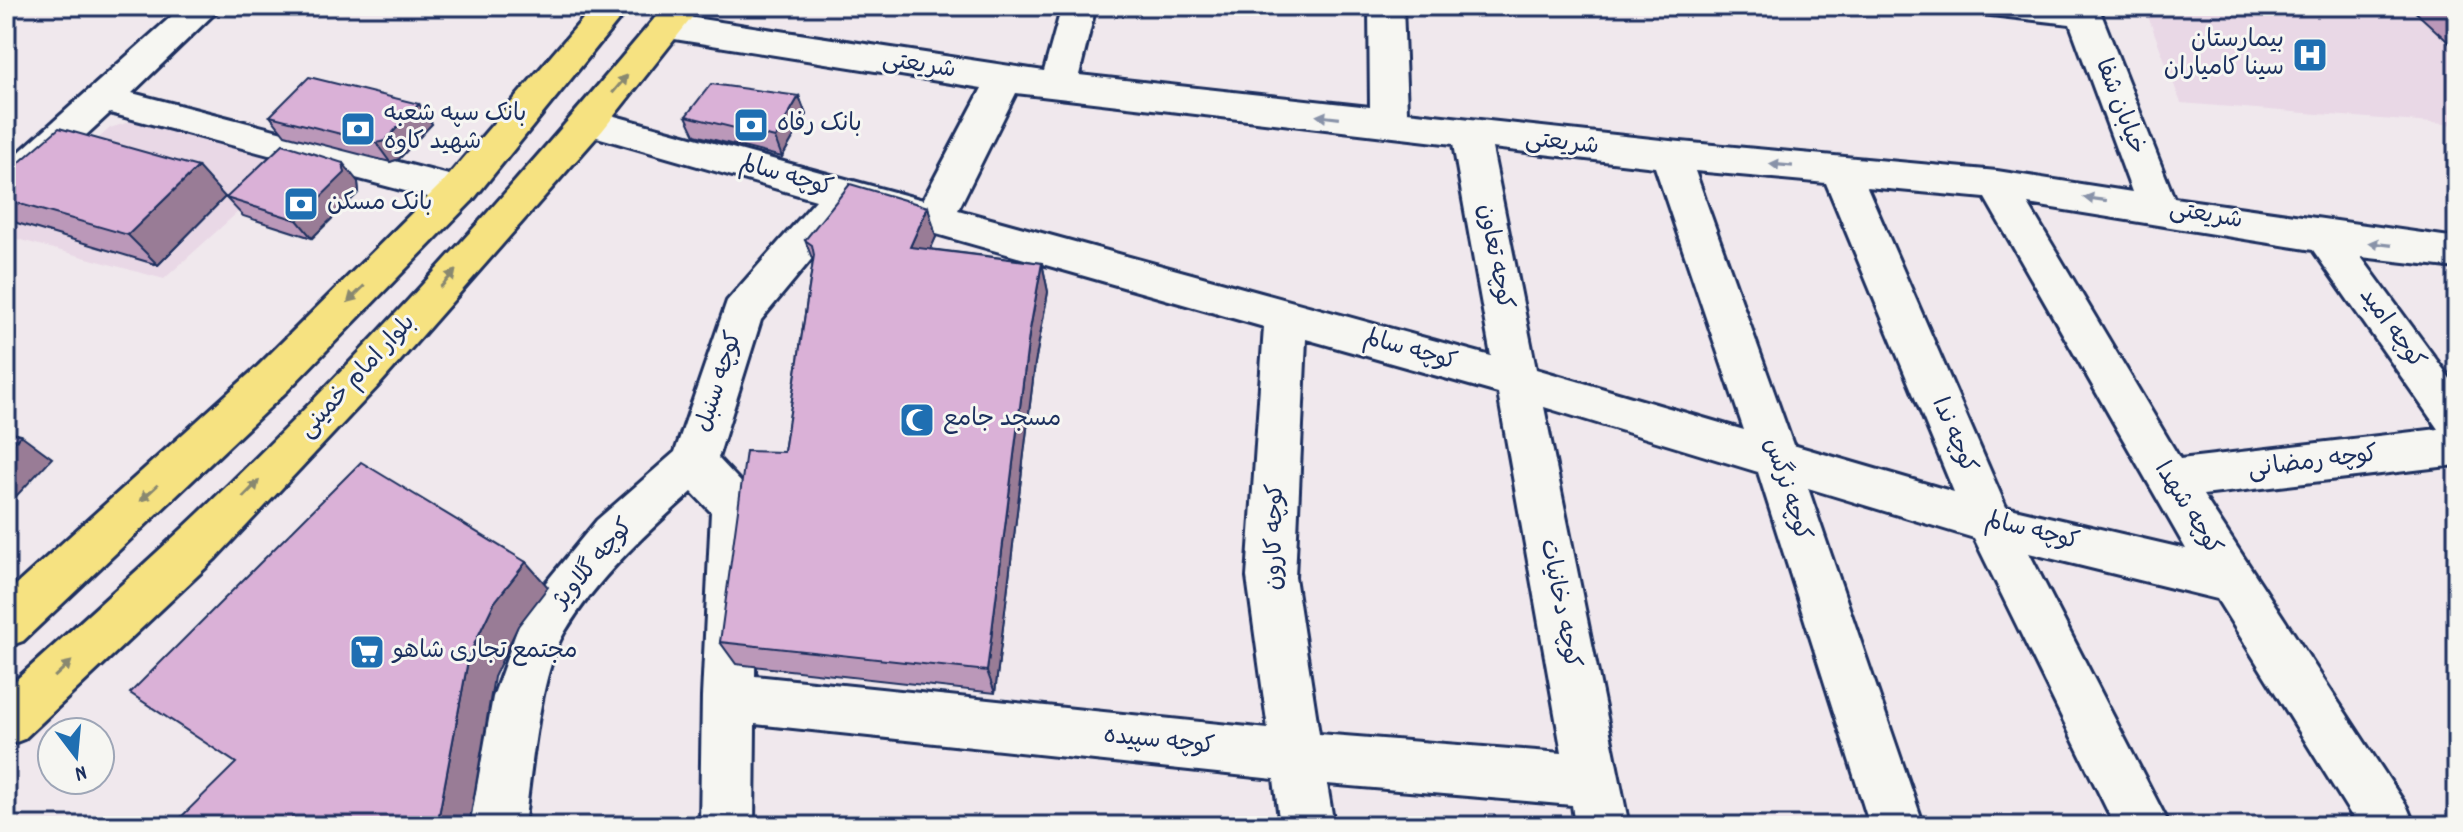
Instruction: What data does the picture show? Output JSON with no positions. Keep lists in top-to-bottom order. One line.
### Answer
{"streets":{"main road":["بلوار امام خمینی"],"street":["شریعتی","خیابان شفا","کوچه سالم","کوچه تعاون","کوچه امید","کوچه سنبل","کوچه ندا","کوچه رمضانی","کوچه نرگس","کوچه شهدا","کوچه کارون","کوچه گلاویژ","کوچه دخانیات","کوچه سپیده"]},"crossings":[["شریعتی","خیابان شفا"],["شریعتی","کوچه تعاون"],["شریعتی","کوچه امید"],["شریعتی","بلوار امام خمینی"],["شریعتی","کوچه ندا"],["شریعتی","کوچه نرگس"],["شریعتی","کوچه شهدا"],["کوچه سالم","کوچه تعاون"],["کوچه سالم","بلوار امام خمینی"],["کوچه سالم","کوچه سنبل"],["کوچه سالم","کوچه ندا"],["کوچه سالم","کوچه نرگس"],["کوچه سالم","کوچه شهدا"],["کوچه سالم","کوچه کارون"],["کوچه سالم","کوچه دخانیات"],["کوچه تعاون","کوچه دخانیات"],["کوچه سنبل","کوچه گلاویژ"],["کوچه رمضانی","کوچه شهدا"],["کوچه کارون","کوچه سپیده"],["کوچه دخانیات","کوچه سپیده"]],"one_way":["شریعتی"],"places":{"hospital":["بیمارستان سینا کامیاران"],"bank":["بانک رفاه","بانک سپه شعبه شهید کاوه","بانک مسکن"],"mosque":["مسجد جامع"],"supermarket":["مجتمع تجاری شاهو"]},"north":"bottom"}
